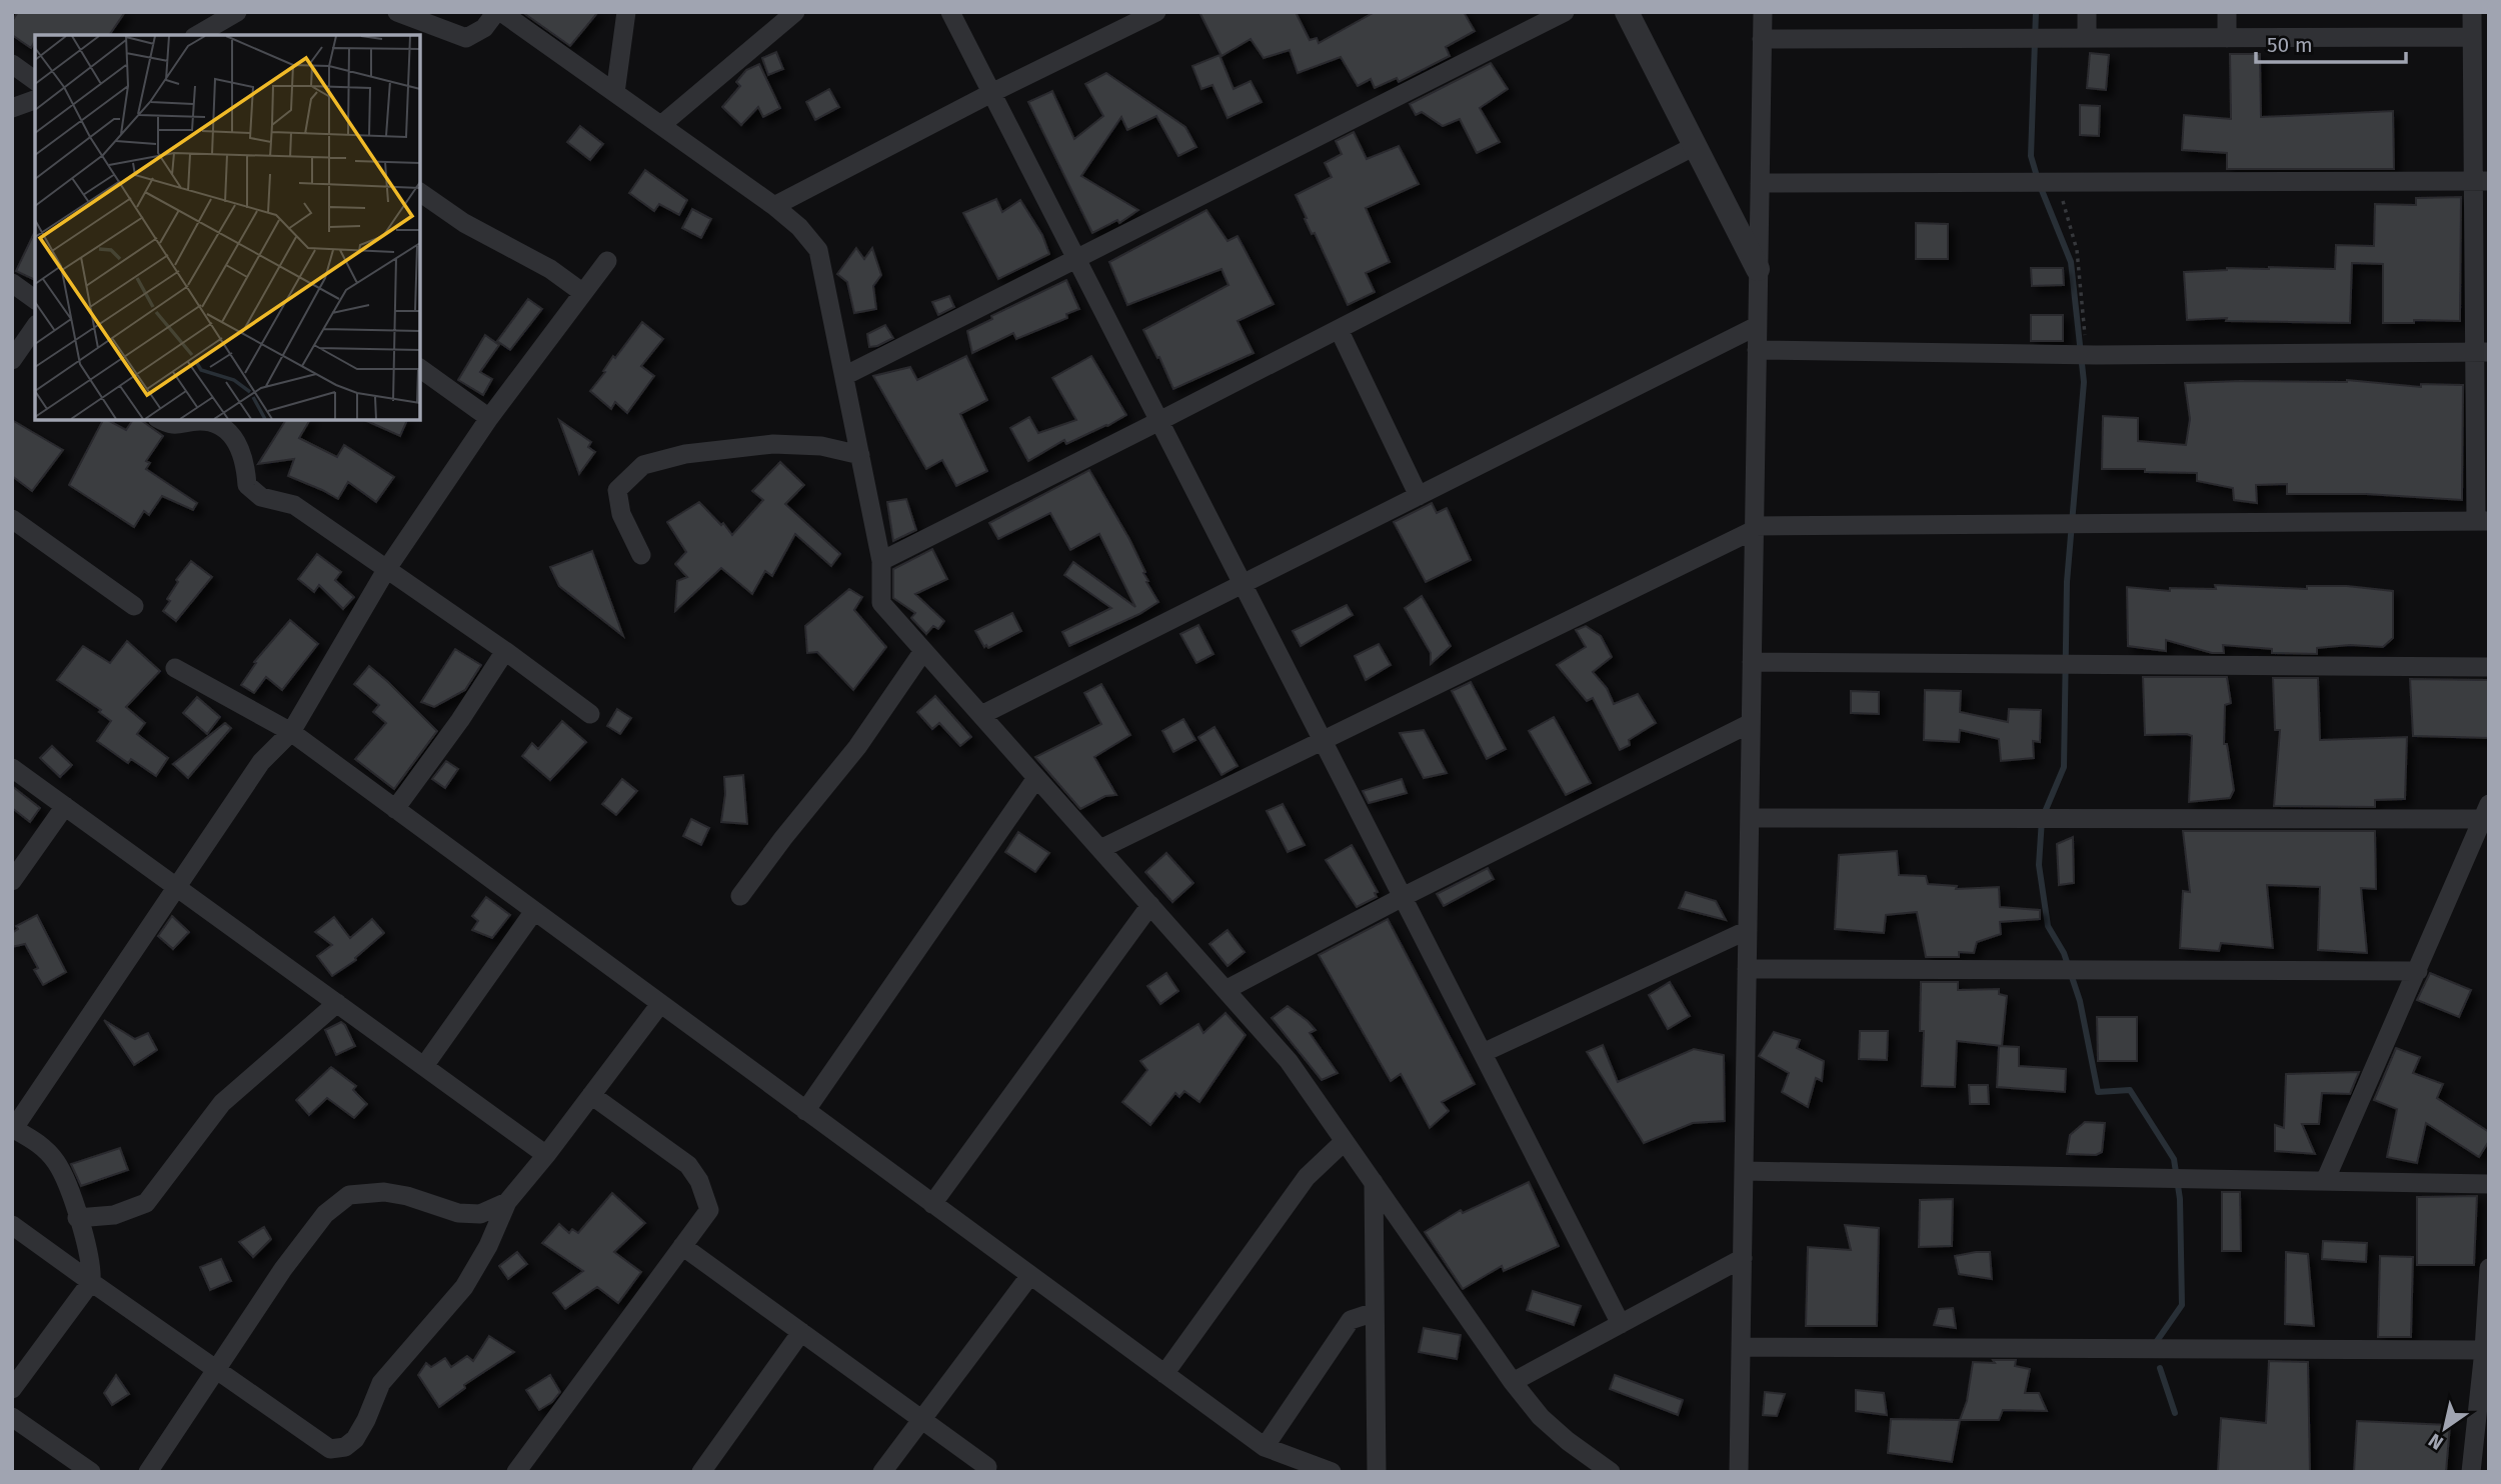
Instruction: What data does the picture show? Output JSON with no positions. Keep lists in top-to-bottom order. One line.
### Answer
{"scale_bar":"50 m","north":"bottom left"}
